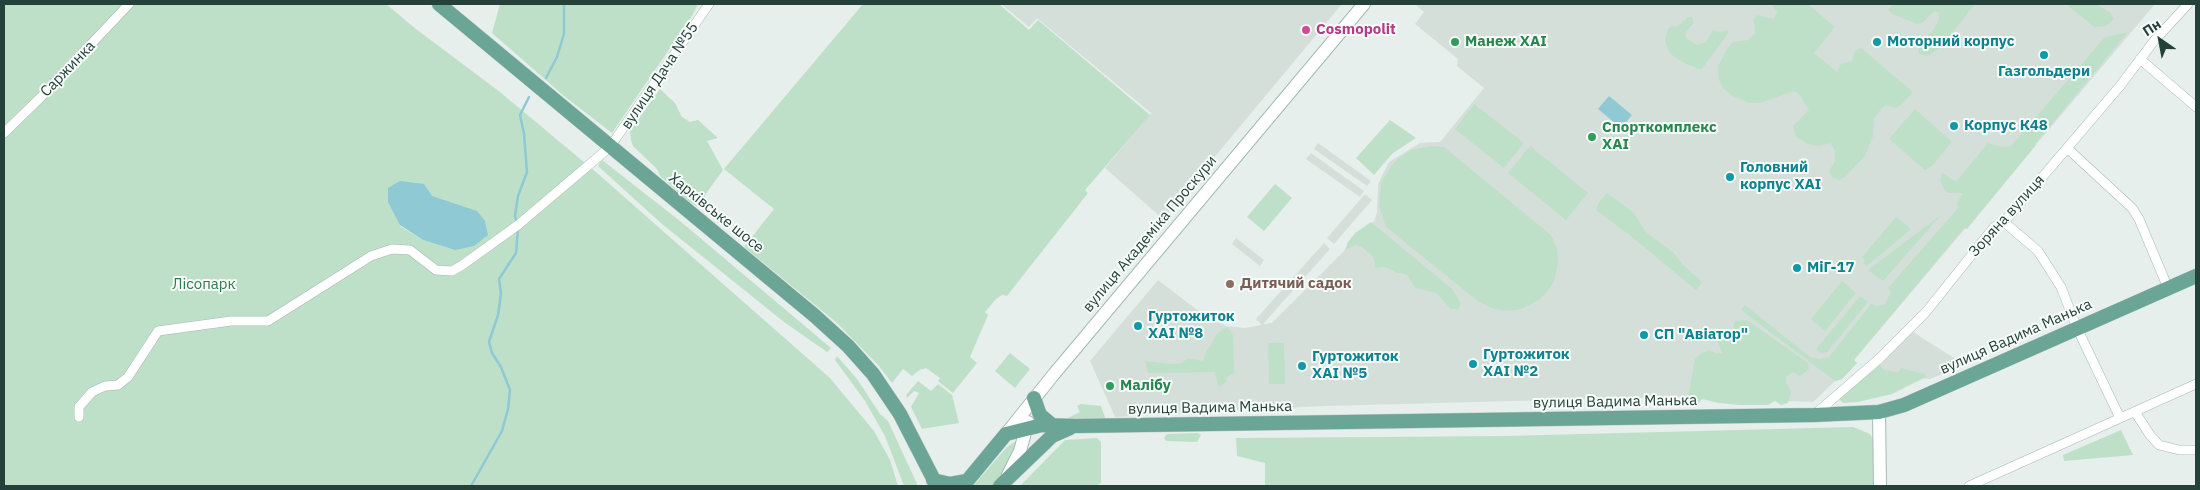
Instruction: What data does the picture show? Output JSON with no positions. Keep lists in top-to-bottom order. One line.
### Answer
{"streets":{"main road":["Харківське шосе","вулиця Академіка Проскури","вулиця Вадима Манька"],"street":["Саржинка","вулиця Дача №55","Зоряна вулиця"]},"crossings":[["вулиця Дача №55","Харківське шосе"],["Зоряна вулиця","вулиця Вадима Манька"],["вулиця Академіка Проскури","вулиця Вадима Манька"]],"parks":["Лісопарк"],"places":["Cosmopolit","Манеж ХАІ","Моторний корпус","Газгольдери","Корпус К48","Спорткомплекс ХАІ","Головний корпус ХАІ","МіГ-17","Дитячий садок","Гуртожиток ХАІ №8","СП \"Авіатор\"","Гуртожиток ХАІ №2","Гуртожиток ХАІ №5","Малібу"],"north":"top left"}
